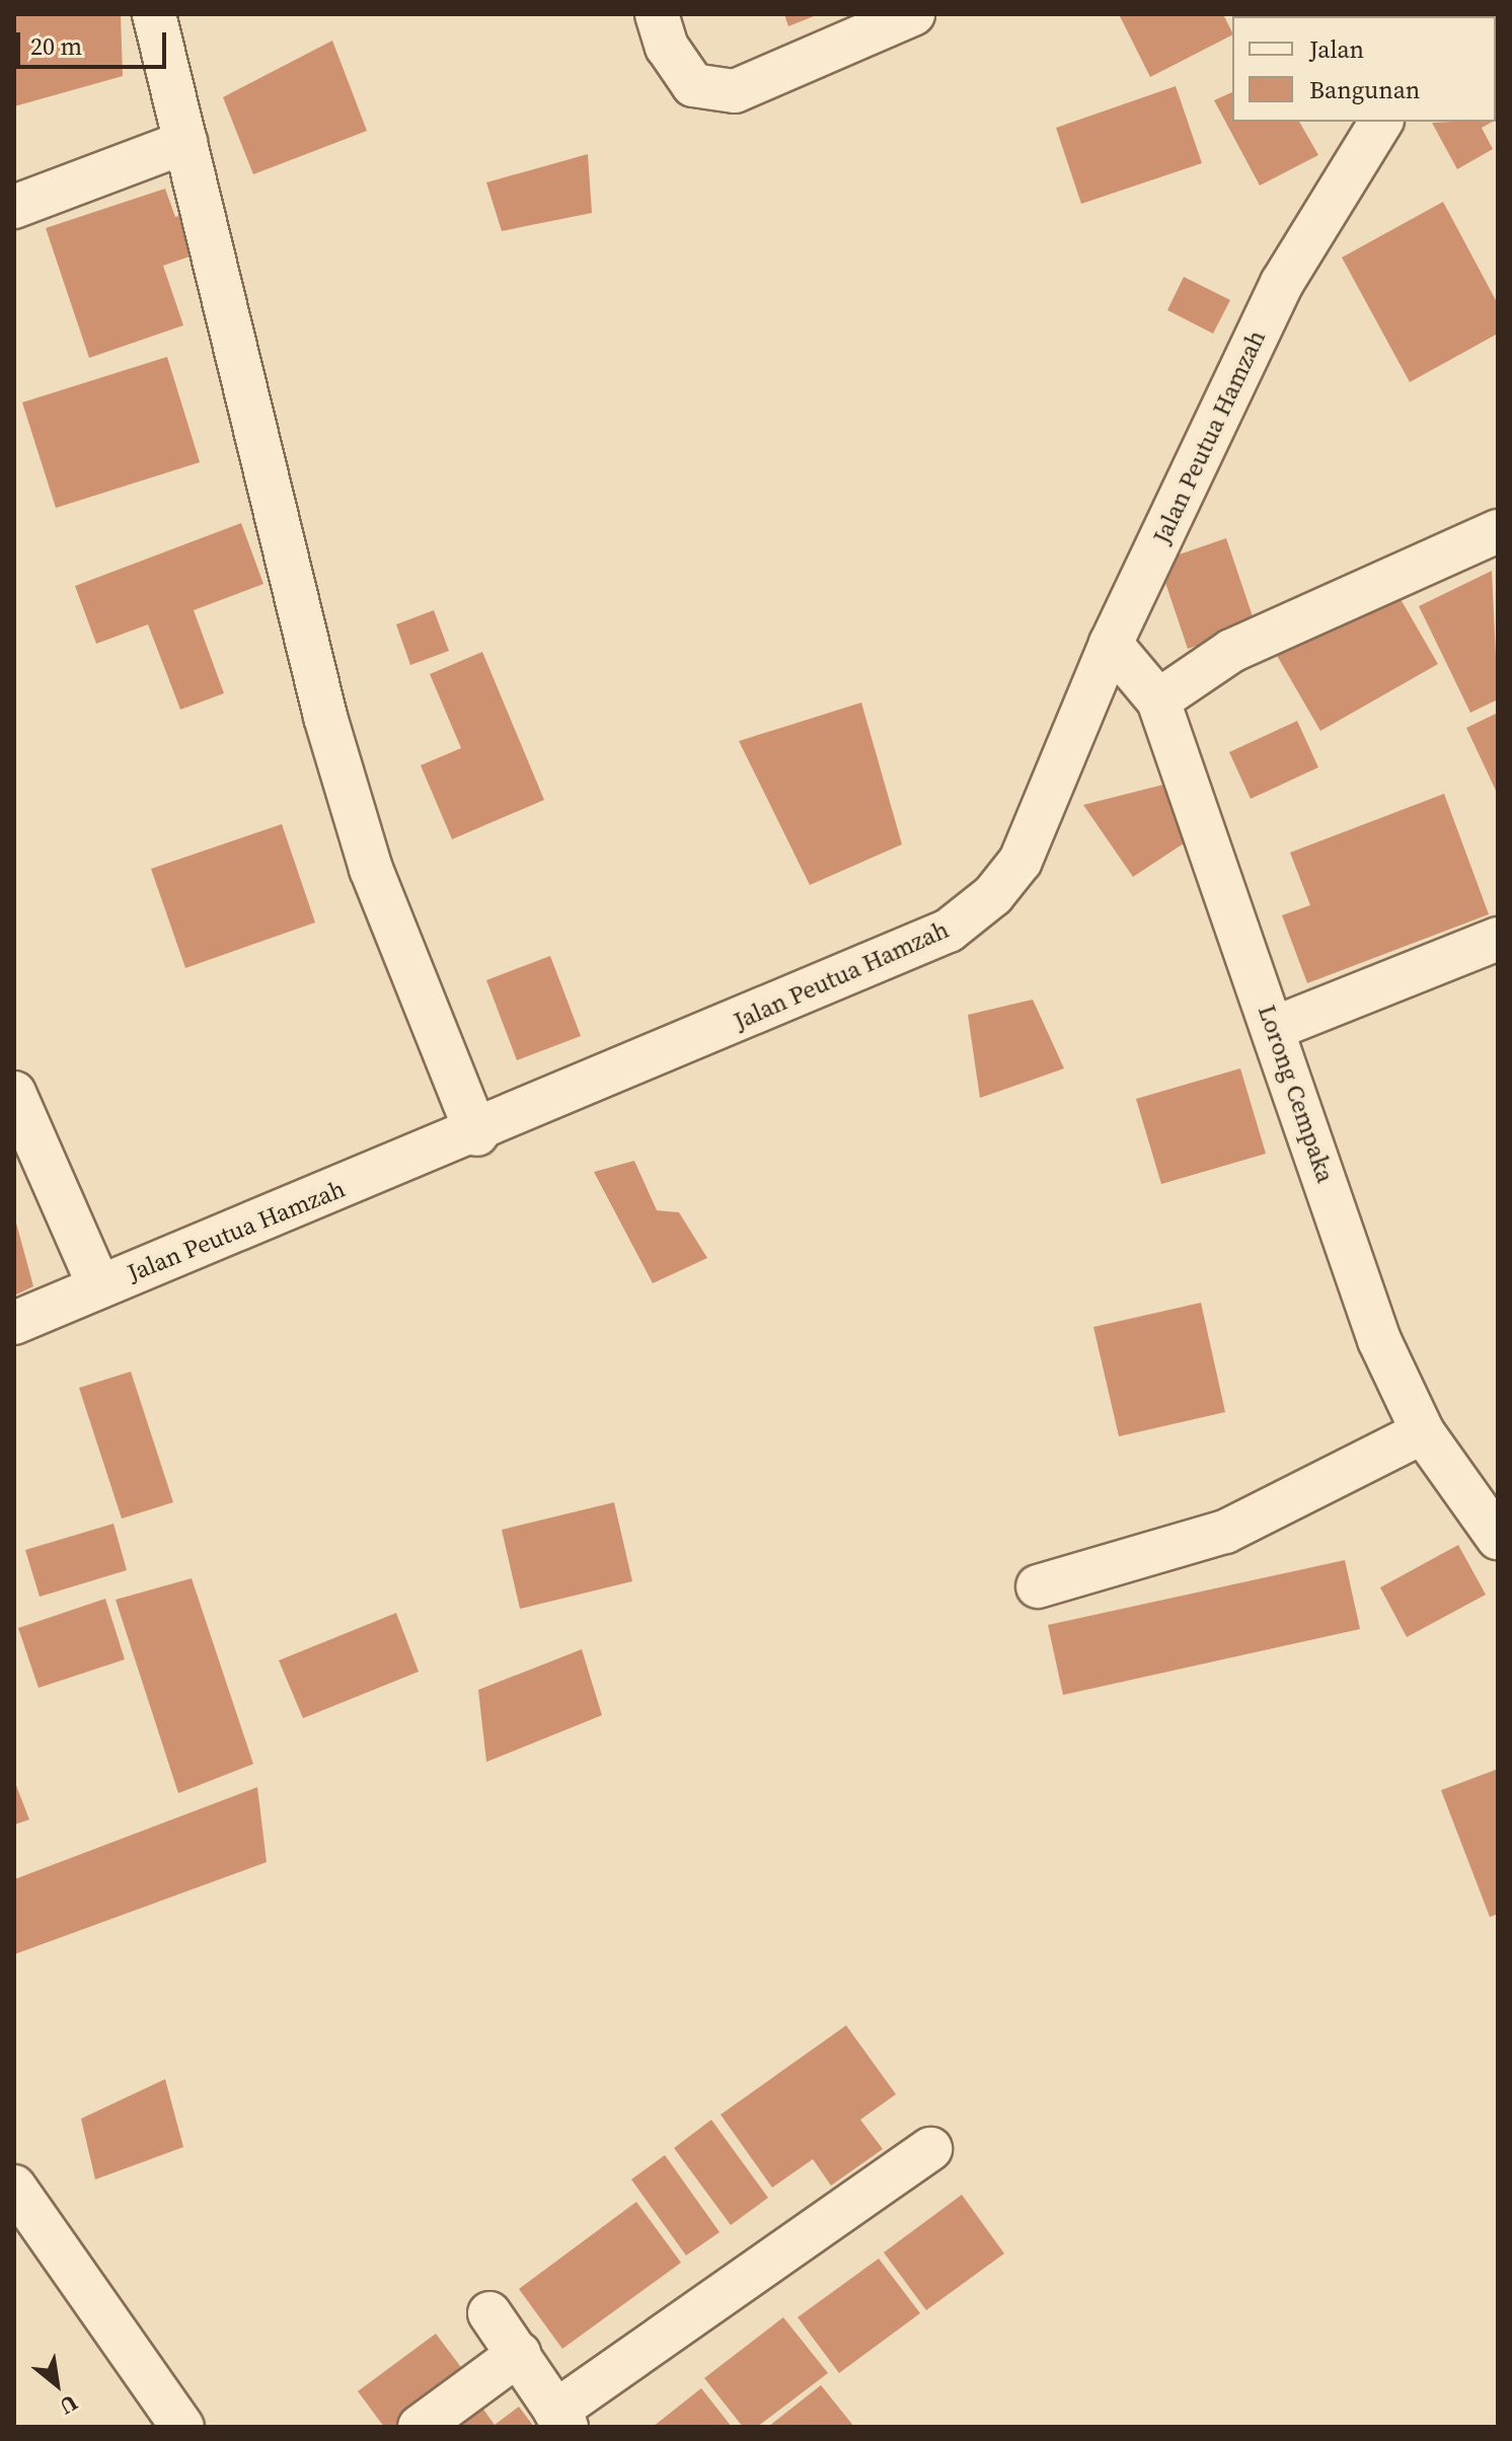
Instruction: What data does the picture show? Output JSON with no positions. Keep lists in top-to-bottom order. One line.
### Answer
{"streets":{"street":["Jalan Peutua Hamzah","Lorong Cempaka"]},"crossings":[["Jalan Peutua Hamzah","Lorong Cempaka"]],"legend":["Jalan","Bangunan"],"scale_bar":"20 m","north":"bottom right"}
